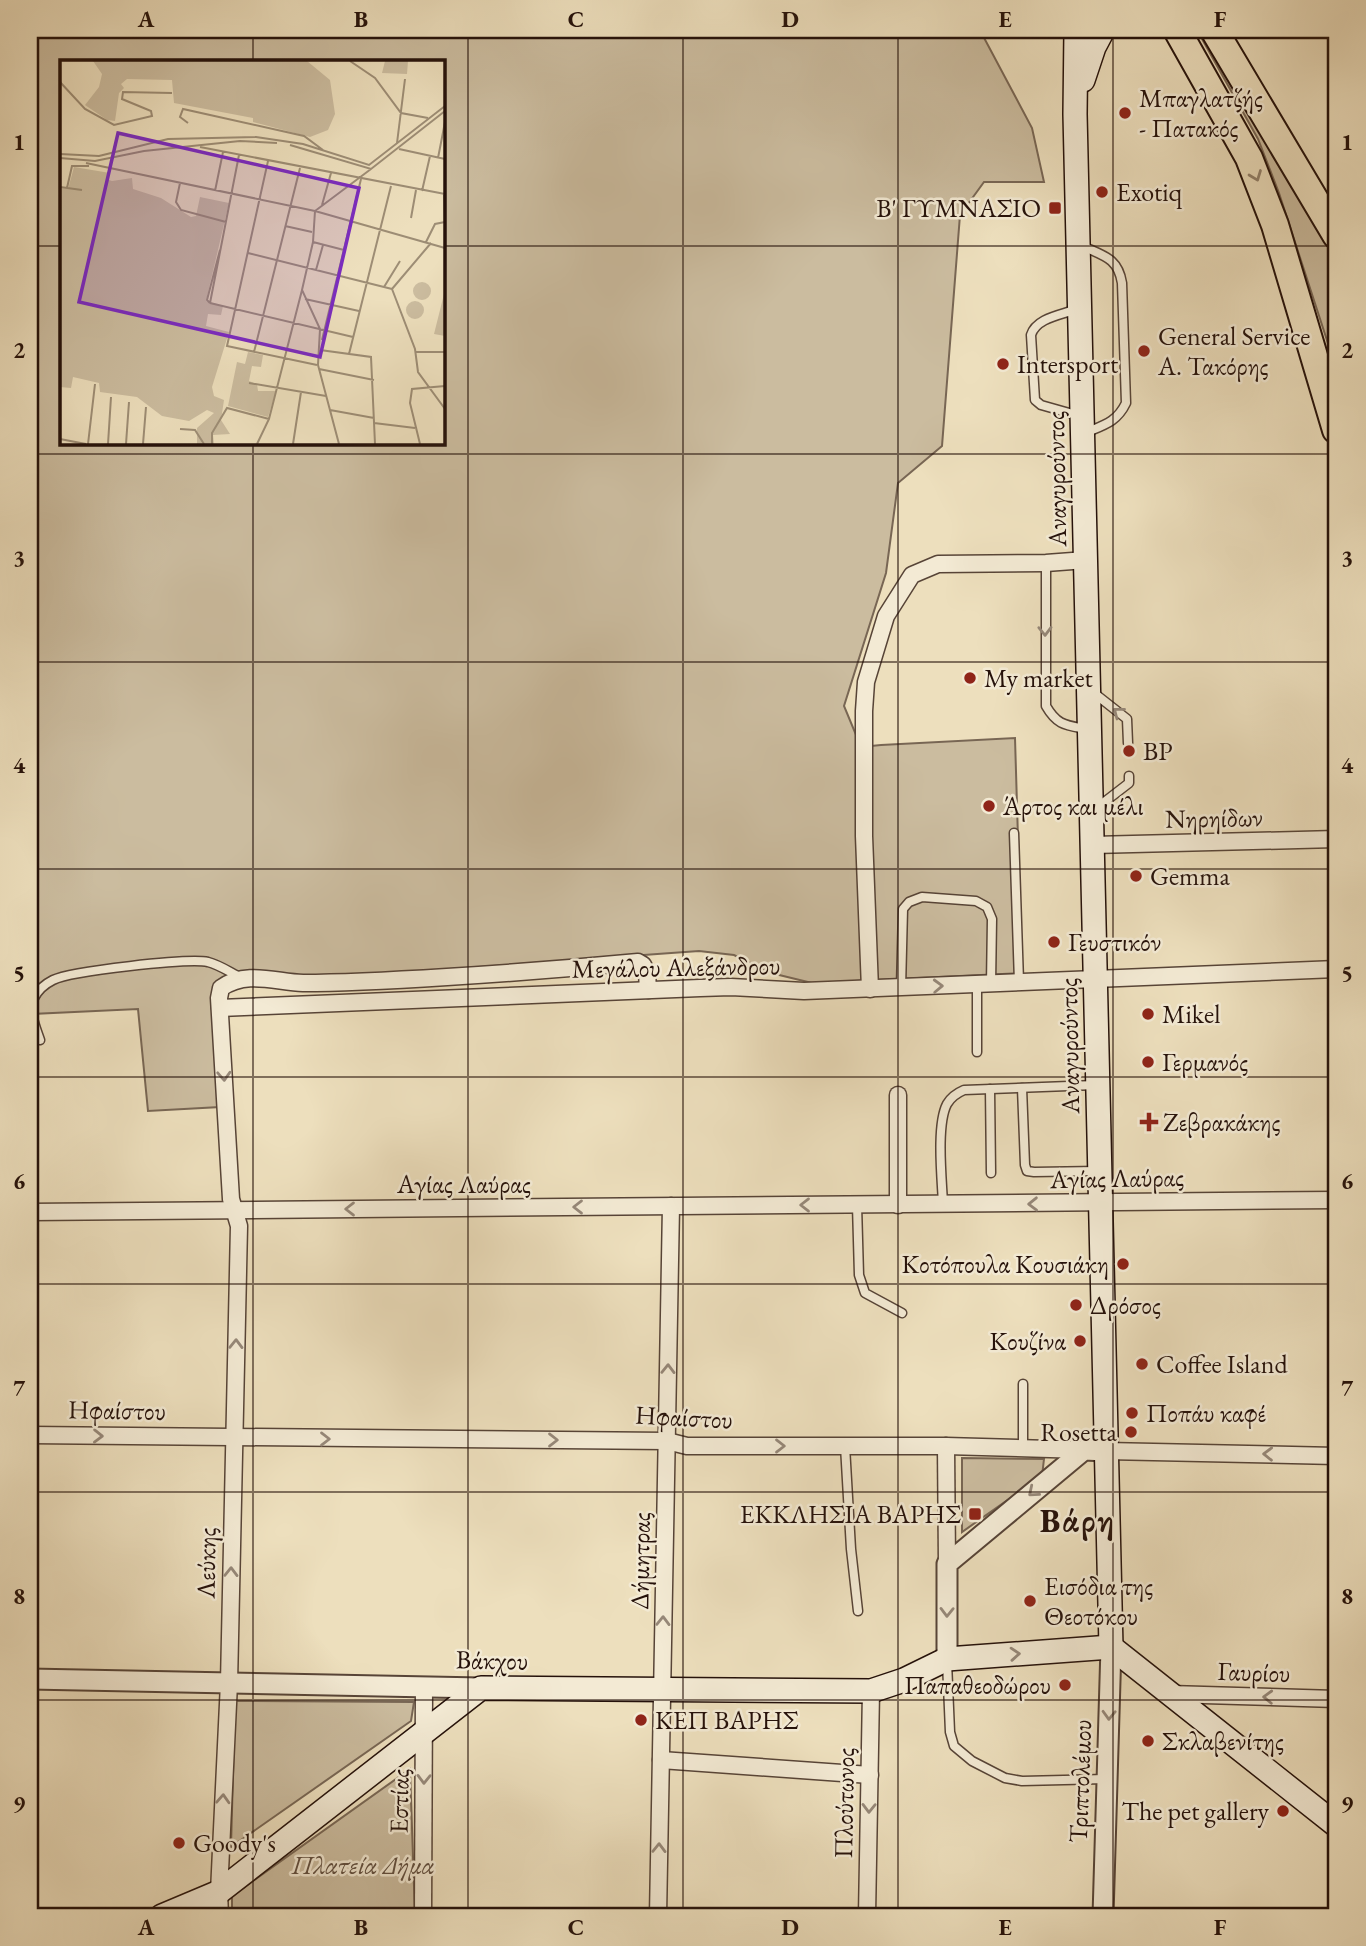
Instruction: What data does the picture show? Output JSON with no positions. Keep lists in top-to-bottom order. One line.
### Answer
{"streets":{"main road":["Αναγυρούντος","Βάκχου"],"street":["Νηρηίδων","Μεγάλου Αλεξάνδρου","Αγίας Λαύρας","Ηφαίστου","Δήμητρας","Λεύκης","Γαυρίου","Τριπτολέμου","Εστίας","Πλούτωνος"]},"crossings":[["Αναγυρούντος","Νηρηίδων"],["Αναγυρούντος","Μεγάλου Αλεξάνδρου"],["Αναγυρούντος","Αγίας Λαύρας"],["Αναγυρούντος","Ηφαίστου"],["Αναγυρούντος","Τριπτολέμου"],["Αγίας Λαύρας","Δήμητρας"],["Αγίας Λαύρας","Λεύκης"],["Ηφαίστου","Δήμητρας"],["Ηφαίστου","Λεύκης"],["Δήμητρας","Βάκχου"],["Λεύκης","Βάκχου"],["Βάκχου","Εστίας"],["Βάκχου","Πλούτωνος"]],"one_way":["Αγίας Λαύρας","Δήμητρας","Λεύκης","Γαυρίου","Τριπτολέμου","Εστίας","Πλούτωνος"],"districts":["Βάρη"],"parks":["Πλατεία Δήμα"],"places":{"other":["Μπαγλατζής - Πατακός","Exotiq","General Service Α. Τακόρης","Intersport","My market","BP","Άρτος και μέλι","Gemma","Γευστικόν","Mikel","Γερμανός","Κοτόπουλα Κουσιάκη","Δρόσος","Κουζίνα","Coffee Island","Ποπάυ καφέ","Rosetta","Εισόδια της Θεοτόκου","Παπαθεοδώρου","ΚΕΠ ΒΑΡΗΣ","Σκλαβενίτης","The pet gallery","Goody's"],"transit":["Β' ΓΥΜΝΑΣΙΟ","ΕΚΚΛΗΣΙΑ ΒΑΡΗΣ"],"health":["Ζεβρακάκης"]},"grid":{"columns":["A","B","C","D","E","F"],"rows":["1","2","3","4","5","6","7","8","9"]}}
